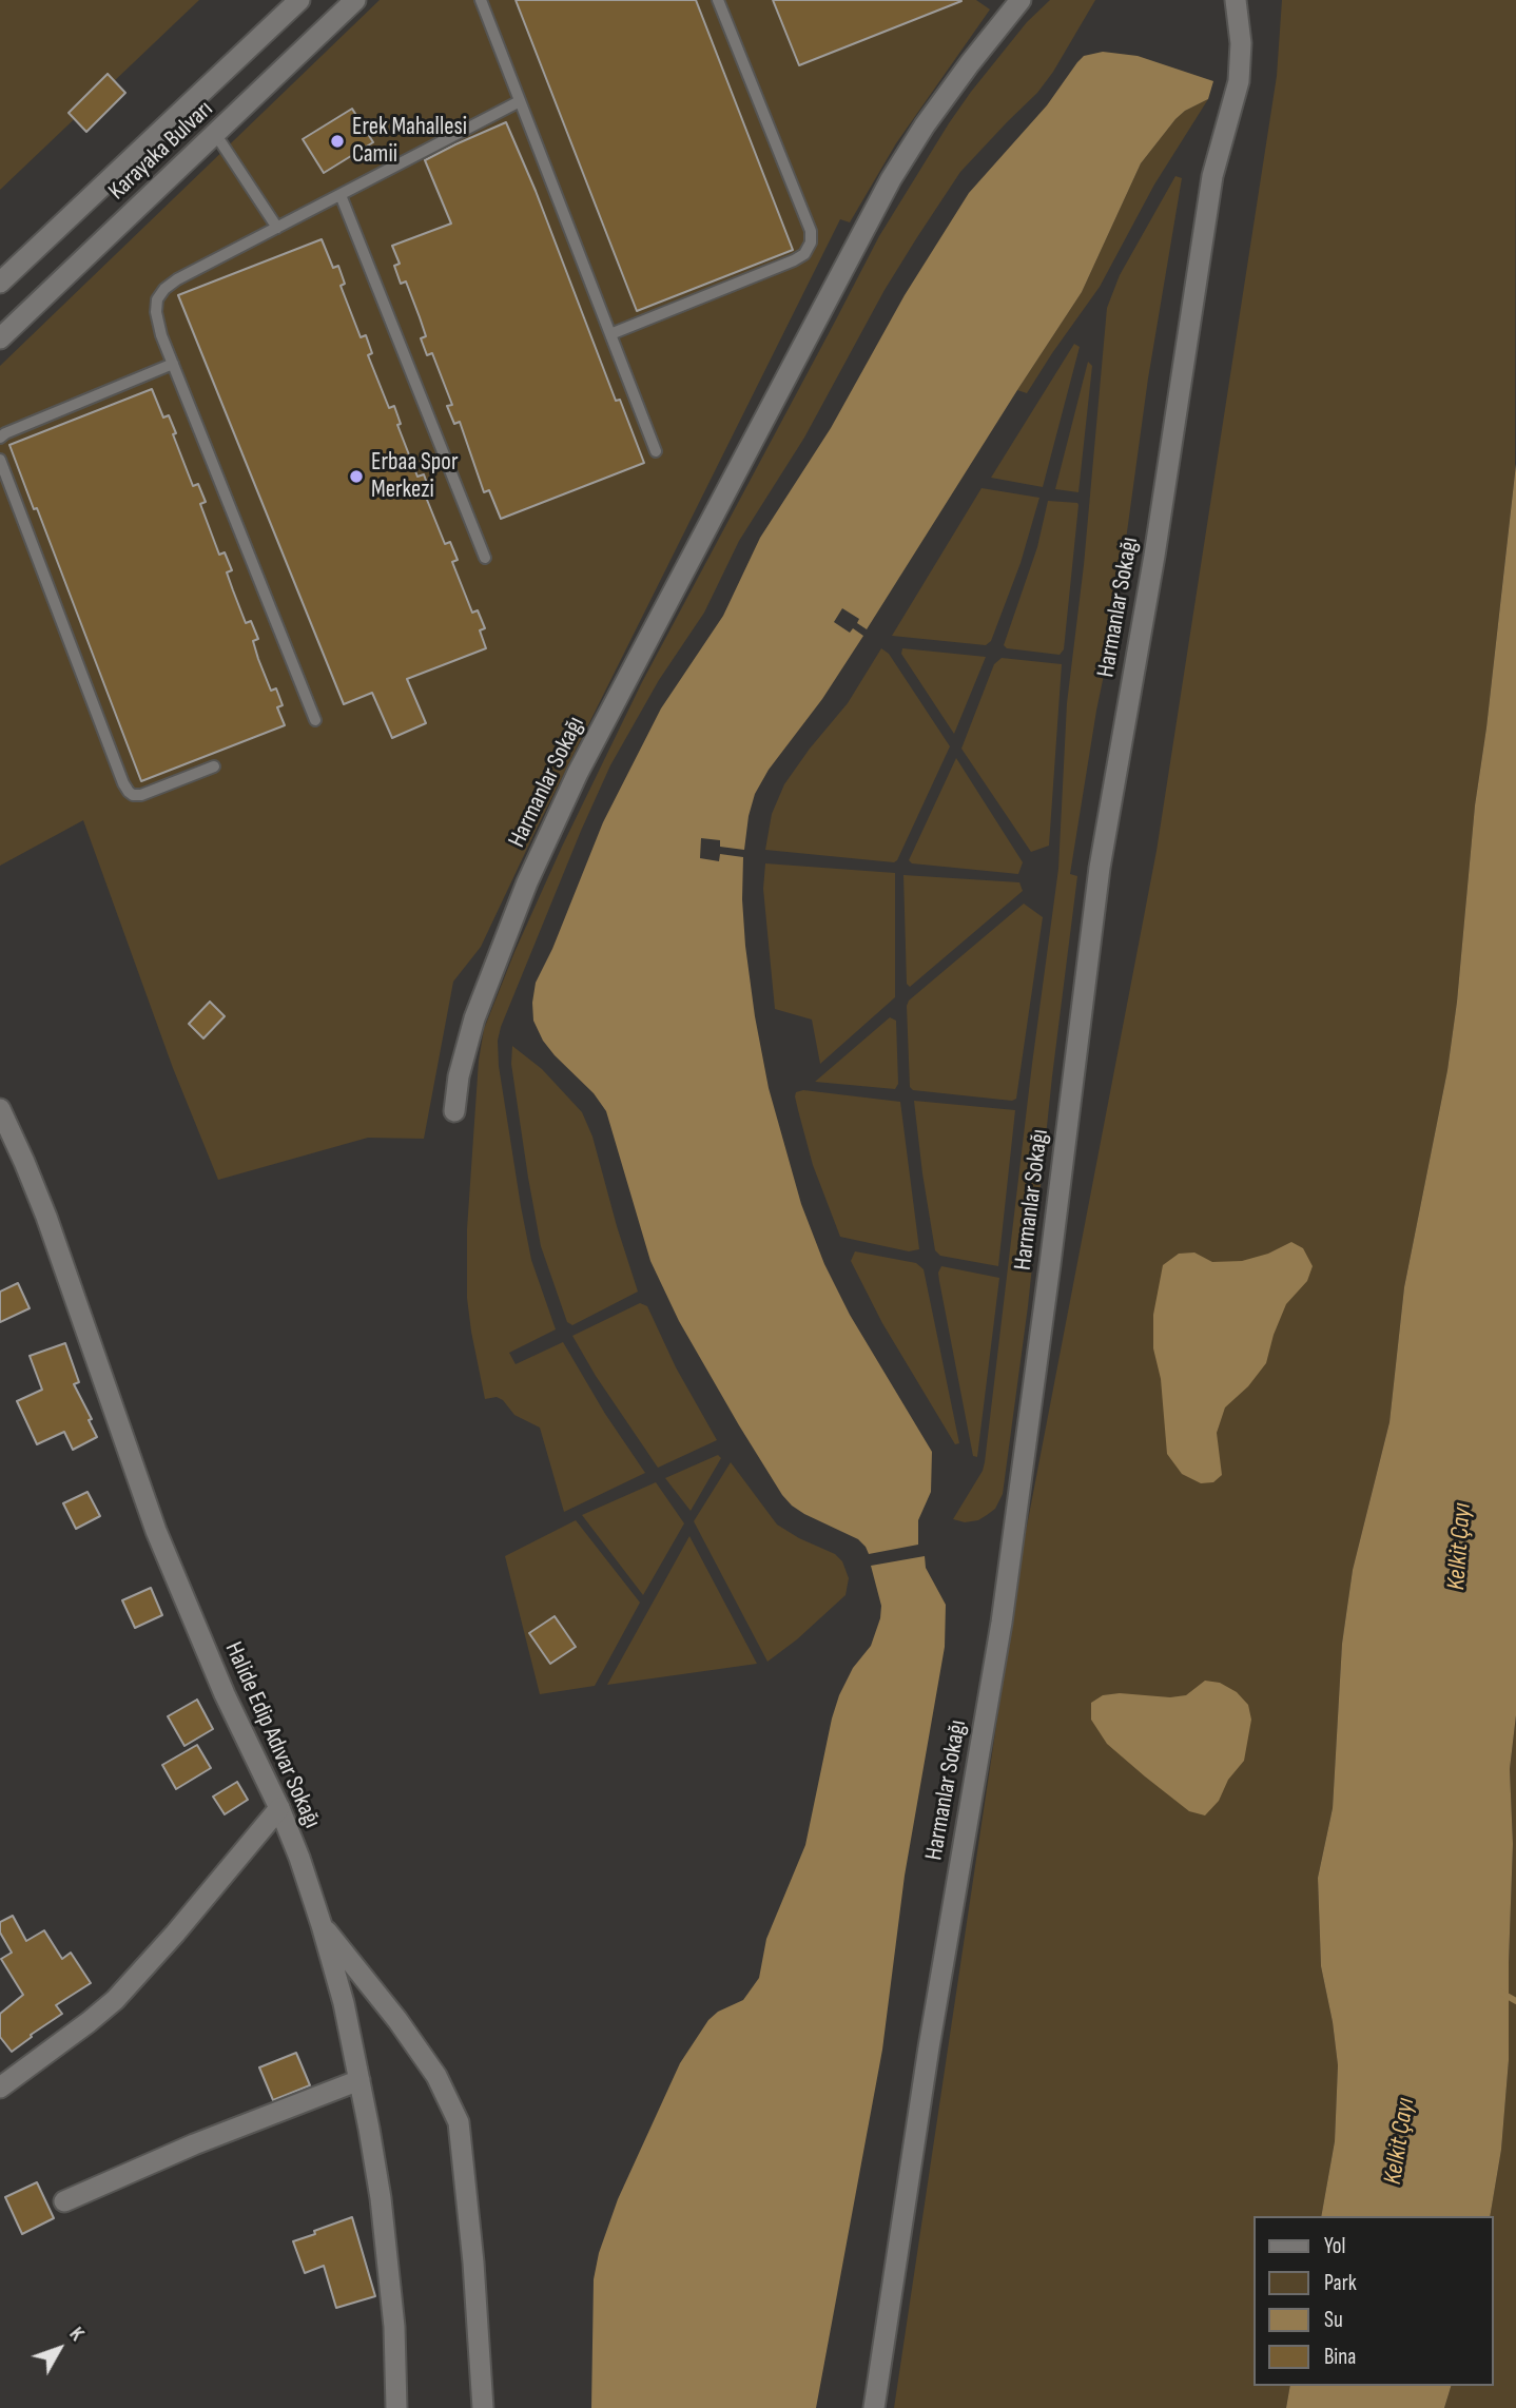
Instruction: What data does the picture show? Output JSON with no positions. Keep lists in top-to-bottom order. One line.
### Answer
{"streets":{"street":["Karayaka Bulvarı","Harmanlar Sokağı","Halide Edip Adıvar Sokağı"]},"water":["Kelkit Çayı"],"places":["Erek Mahallesi Camii","Erbaa Spor Merkezi"],"legend":["Yol","Park","Su","Bina"],"north":"top right"}
